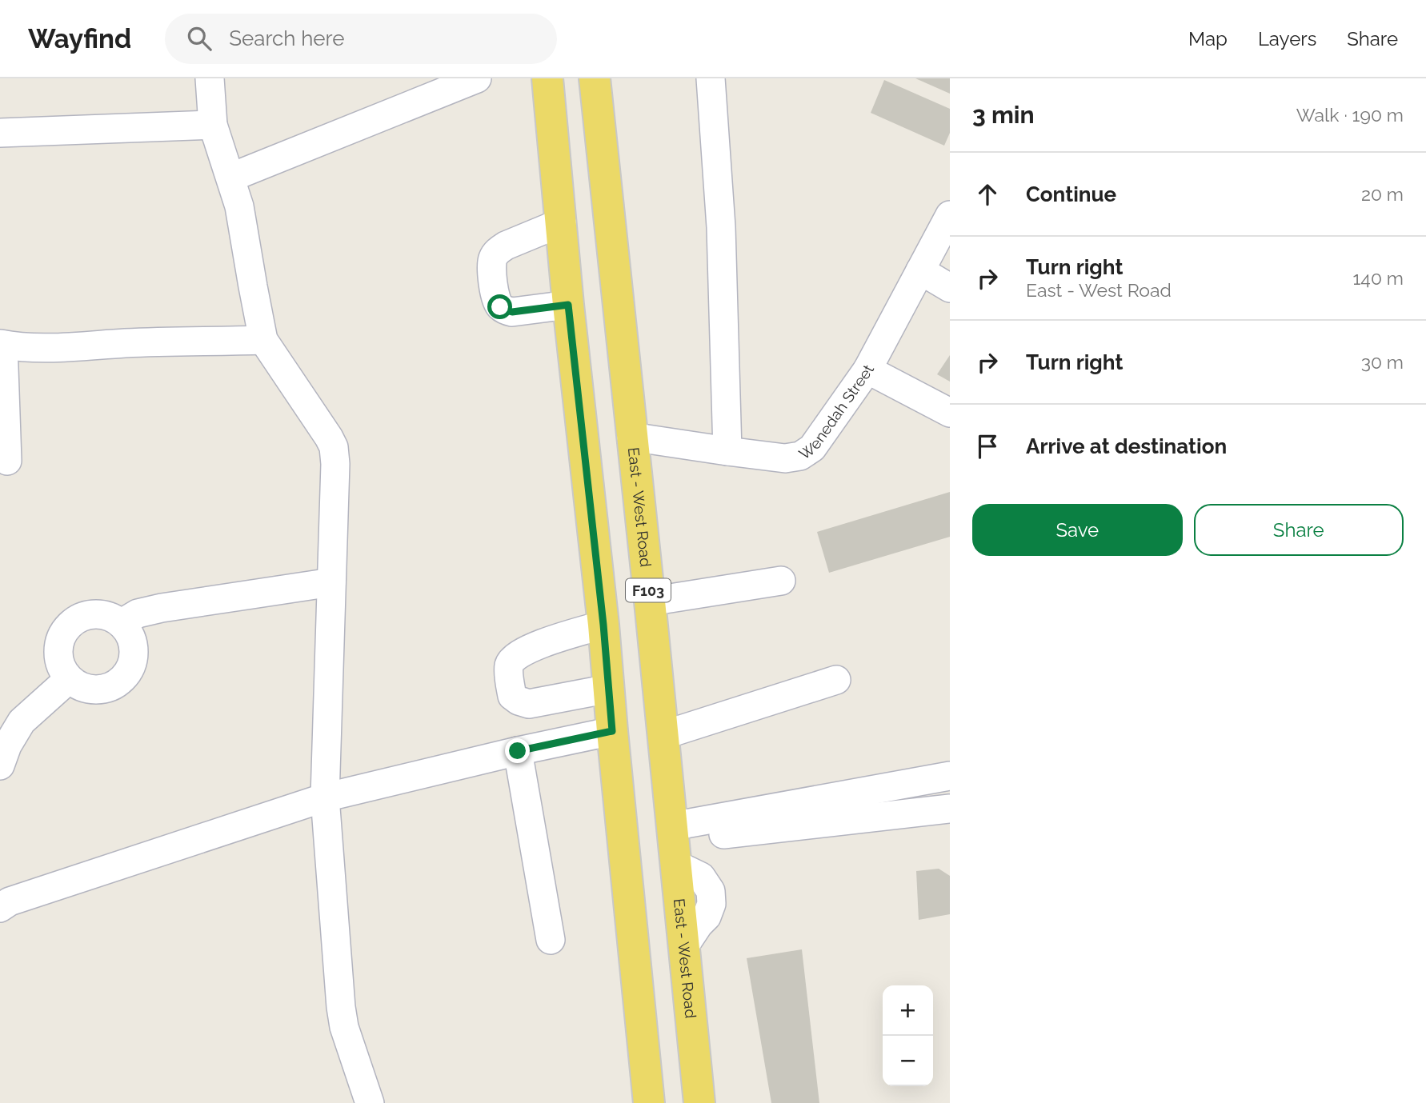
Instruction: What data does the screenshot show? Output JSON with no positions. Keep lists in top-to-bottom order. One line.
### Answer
{"streets":{"main road":["East - West Road","F103"],"street":["Wenedah Street"]},"crossings":[["Wenedah Street","East - West Road"]],"page":{"header":"Wayfind","search":"Search here","nav":["Map","Layers","Share"],"heading":["3 min","Walk · 190 m"],"list":[["Continue","20 m"],["Turn right","East - West Road","140 m"],["Turn right","30 m"],"Arrive at destination"],"buttons":["Save","Share"],"map_buttons":["+","−"]}}
